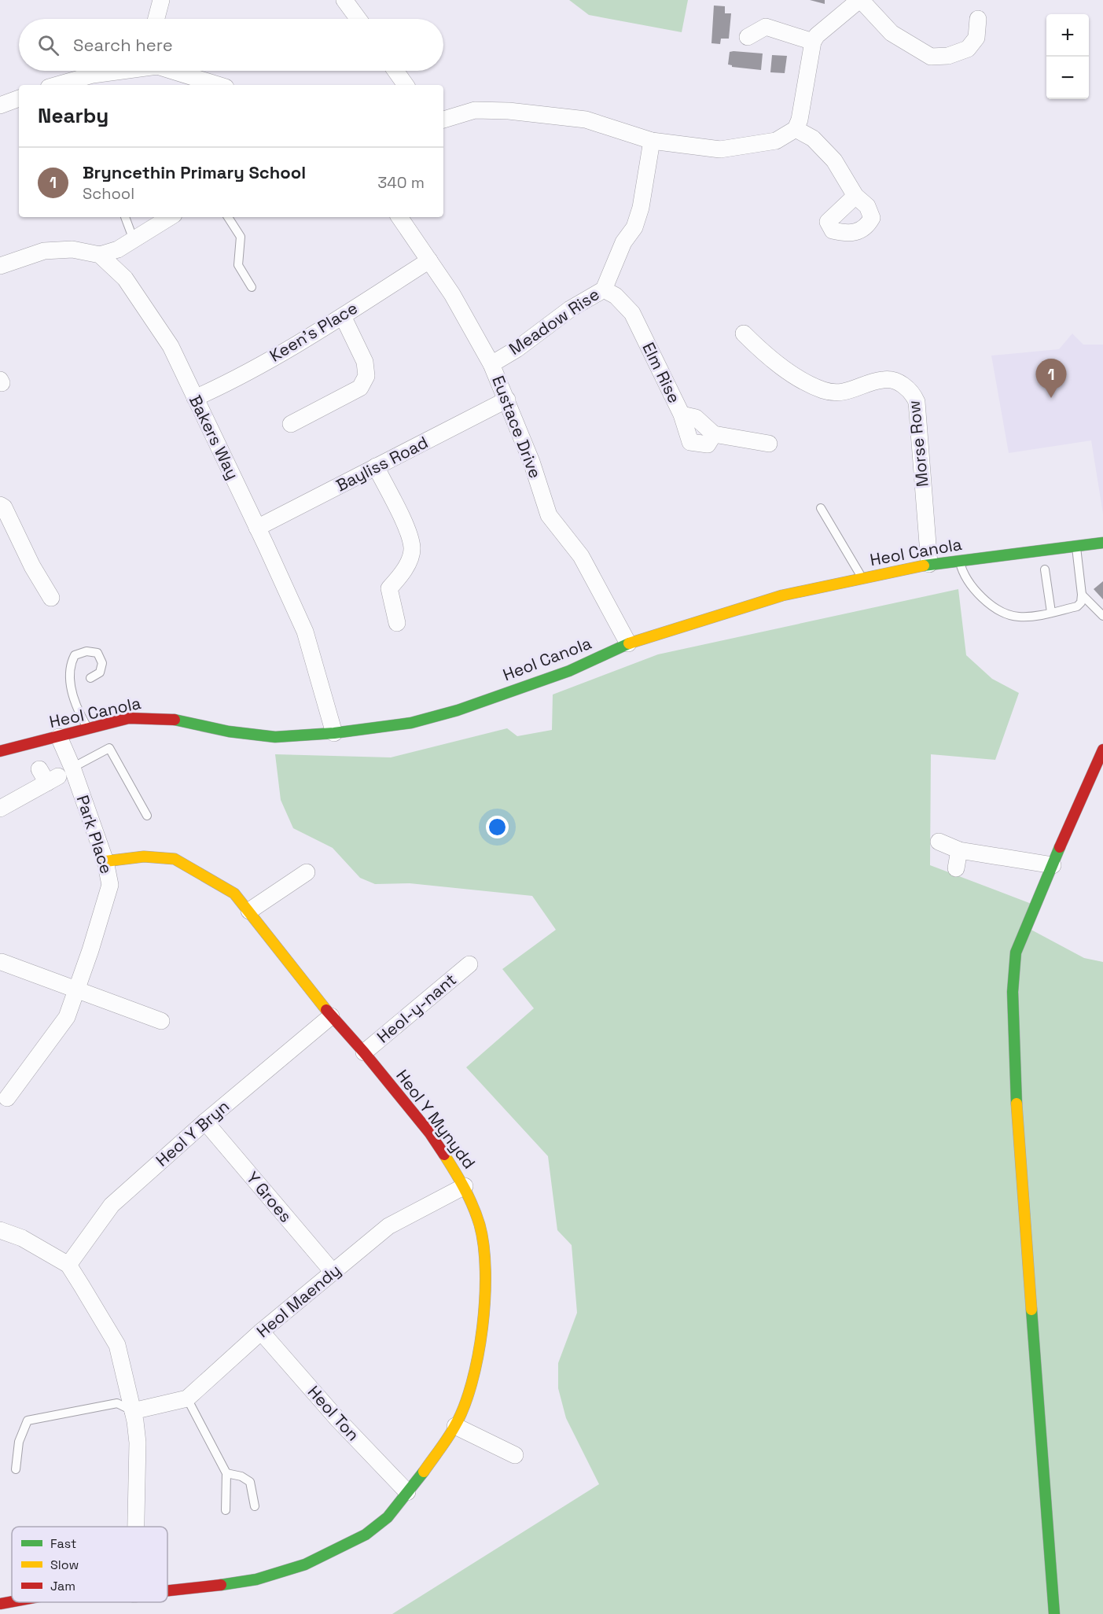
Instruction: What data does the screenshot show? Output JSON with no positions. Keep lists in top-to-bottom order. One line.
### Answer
{"streets":{"street":["Meadow Rise","Keen's Place","Elm Rise","Eustace Drive","Bakers Way","Morse Row","Bayliss Road","Heol Canola","Park Place","Heol-y-nant","Heol Y Mynydd","Heol Y Bryn","Y Groes","Heol Maendy","Heol Ton"]},"crossings":[["Meadow Rise","Elm Rise"],["Meadow Rise","Eustace Drive"],["Keen's Place","Eustace Drive"],["Keen's Place","Bakers Way"],["Eustace Drive","Bayliss Road"],["Eustace Drive","Heol Canola"],["Bakers Way","Bayliss Road"],["Bakers Way","Heol Canola"],["Morse Row","Heol Canola"],["Heol Canola","Park Place"],["Park Place","Heol Y Mynydd"],["Heol-y-nant","Heol Y Mynydd"],["Heol Y Mynydd","Heol Y Bryn"],["Heol Y Mynydd","Heol Maendy"],["Heol Y Mynydd","Heol Ton"],["Heol Y Bryn","Y Groes"],["Y Groes","Heol Maendy"],["Heol Maendy","Heol Ton"]],"legend":["Fast","Slow","Jam"],"page":{"map_buttons":["+","−"],"search":"Search here","heading":"Nearby","list":[{"mark":"1","name":"Bryncethin Primary School","note":"School","value":"340 m"}],"pins":"1"}}
